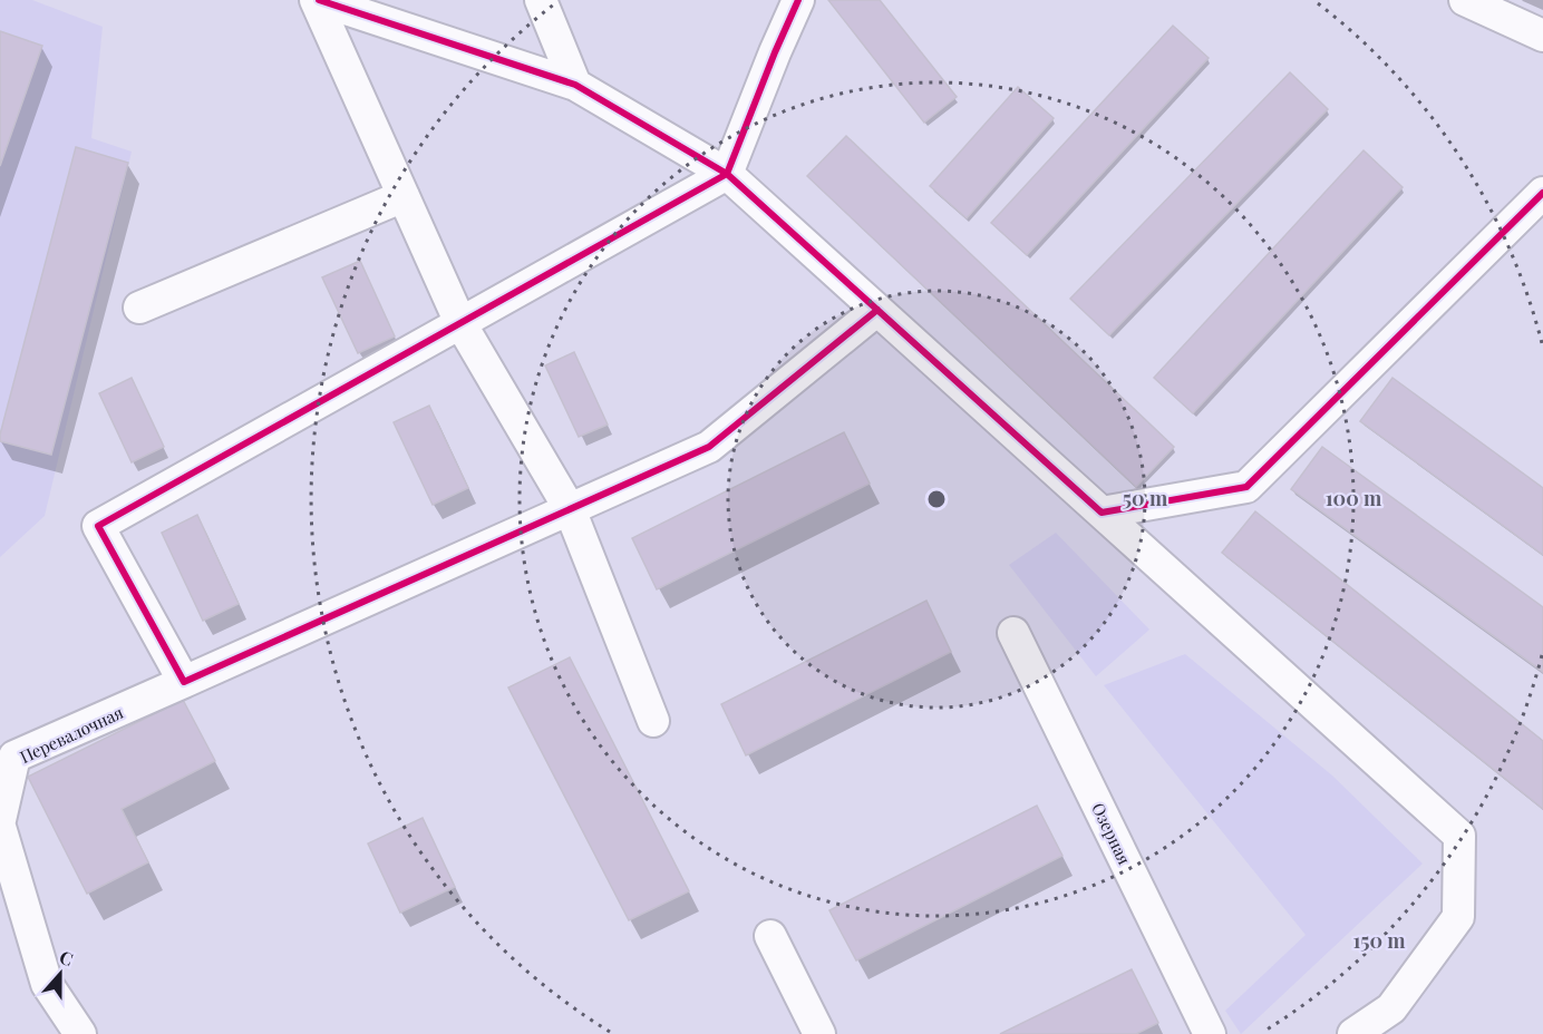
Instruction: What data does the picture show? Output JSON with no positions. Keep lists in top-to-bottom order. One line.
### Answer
{"streets":{"street":["Перевалочная","Озерная"]},"north":"top","rings":["50 m","100 m","150 m"]}
